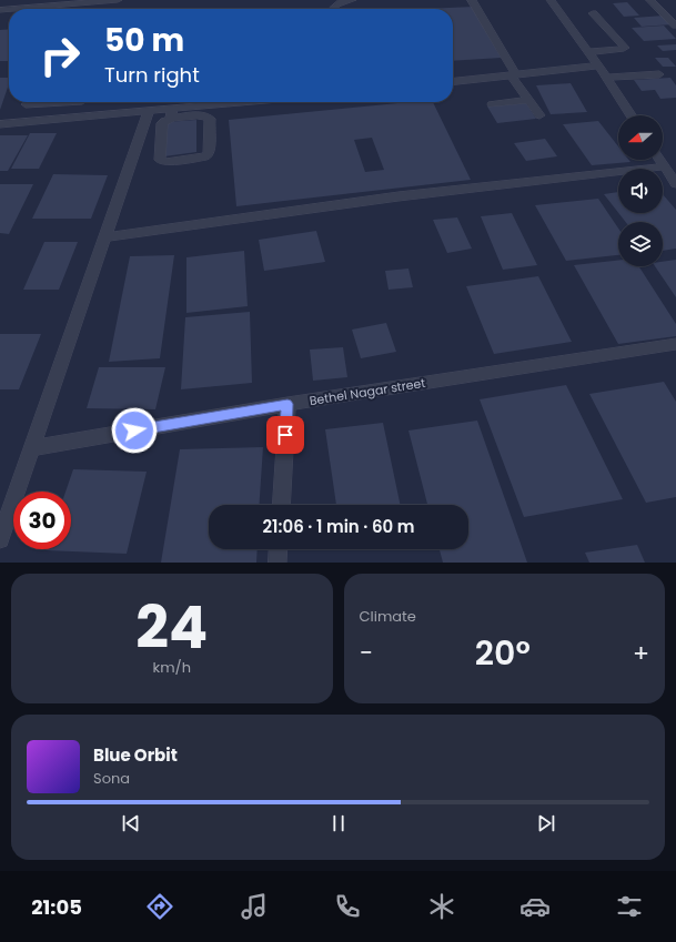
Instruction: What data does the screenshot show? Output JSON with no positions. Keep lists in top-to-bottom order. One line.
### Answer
{"streets":{"street":["Bethel Nagar street"]},"north":"left","page":{"turn":["50 m","Turn right"],"limit":"30","trip":"21:06 · 1 min · 60 m","tile":[["24","km/h"],"Climate"],"heat":["−","20°","+"],"song":["Blue Orbit","Sona"],"tabs":"21:05"}}
